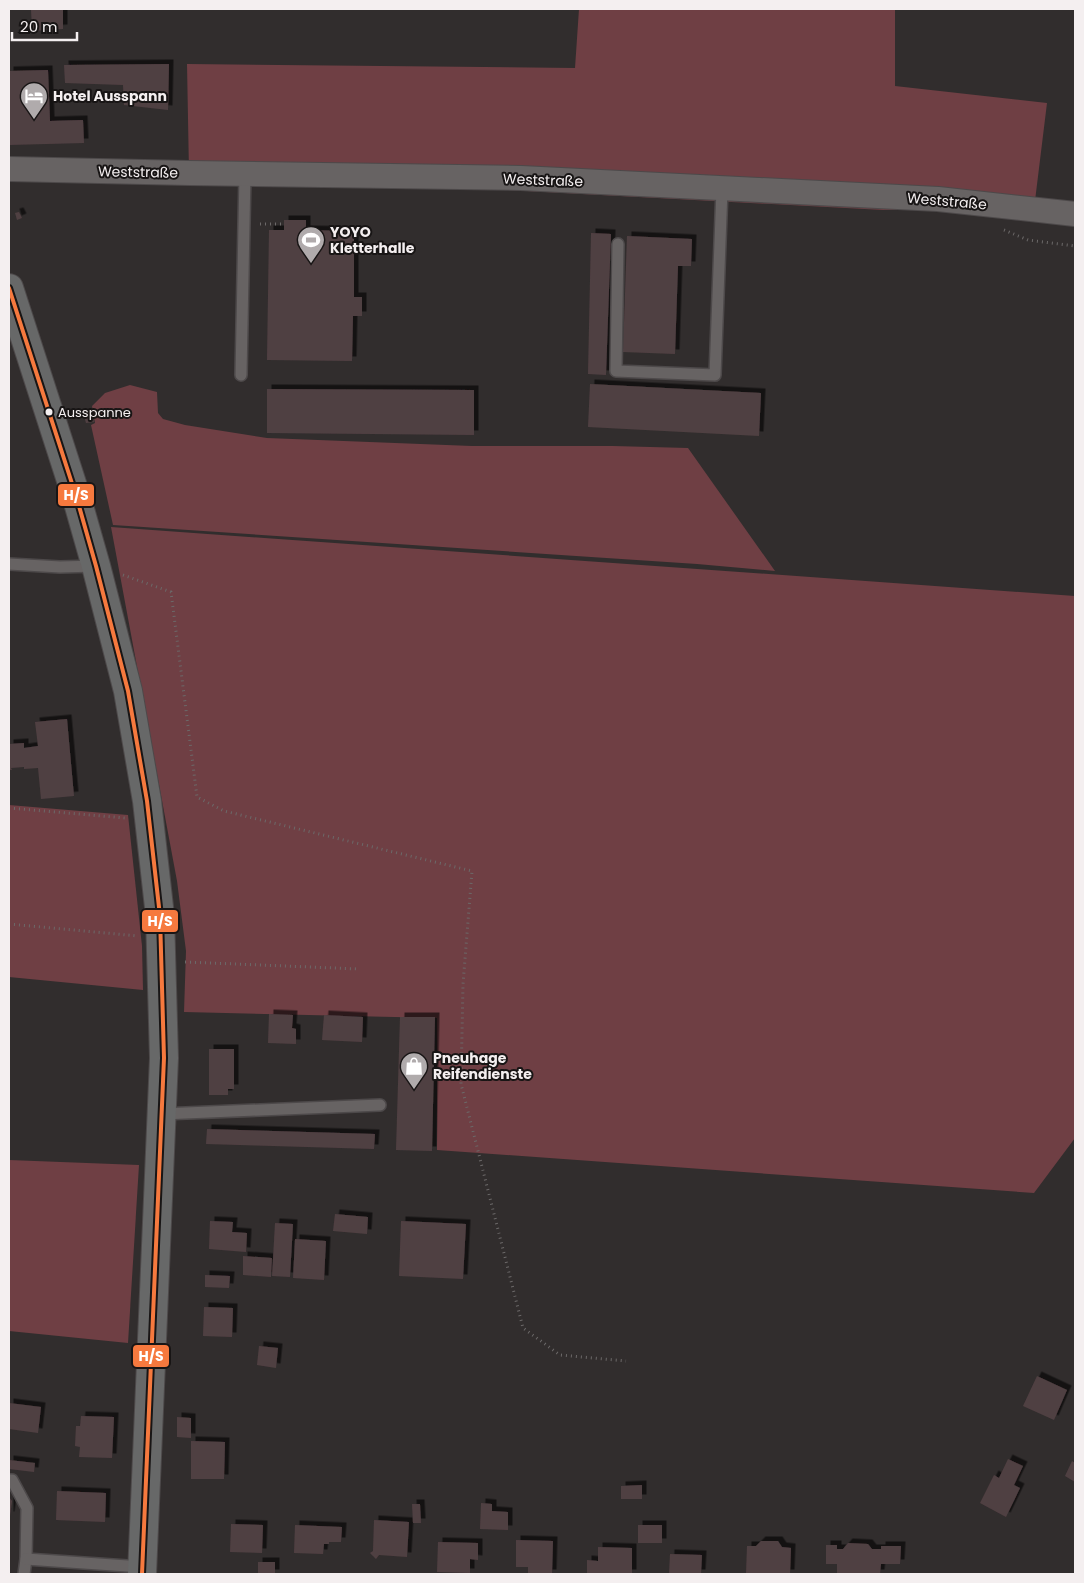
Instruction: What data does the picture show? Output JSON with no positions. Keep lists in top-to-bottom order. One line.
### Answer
{"streets":{"street":["Weststraße"]},"places":{"hotel":["Hotel Ausspann"],"sports":["YOYO Kletterhalle"],"other":["Ausspanne"],"shop":["Pneuhage Reifendienste"]},"lines":["transit line H/S"],"scale_bar":"20 m"}
